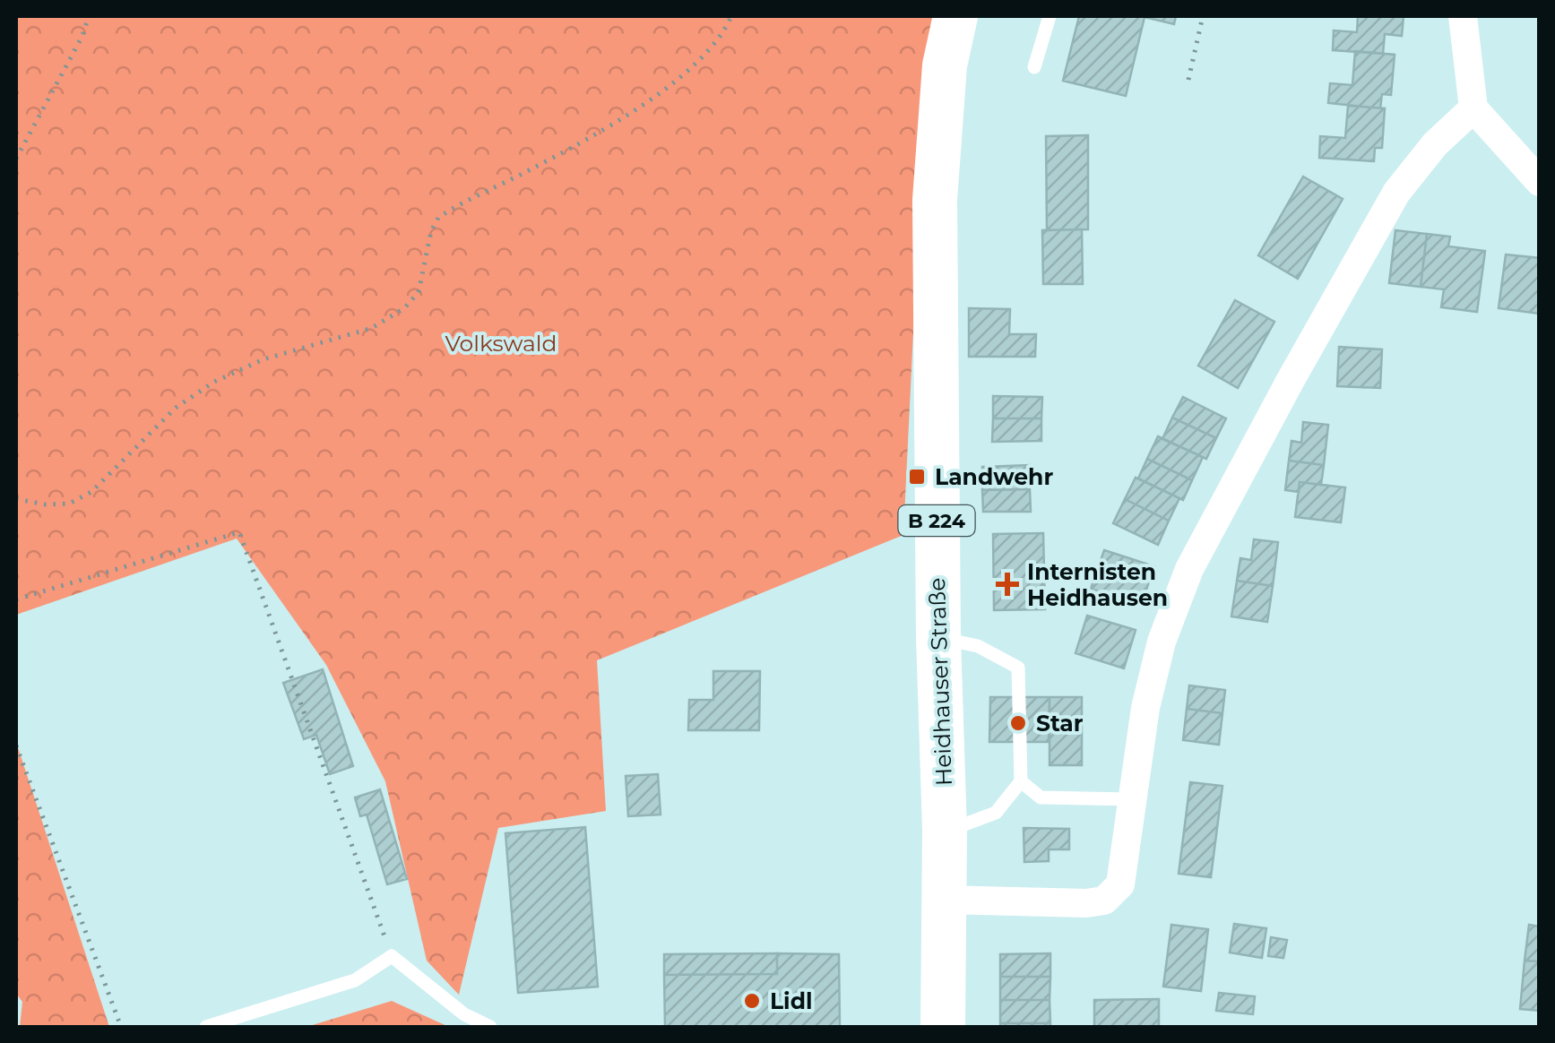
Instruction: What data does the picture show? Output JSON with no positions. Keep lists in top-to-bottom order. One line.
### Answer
{"streets":{"main road":["B 224","Heidhauser Straße"]},"parks":["Volkswald"],"places":{"transit":["Landwehr"],"health":["Internisten Heidhausen"],"other":["Star","Lidl"]}}
